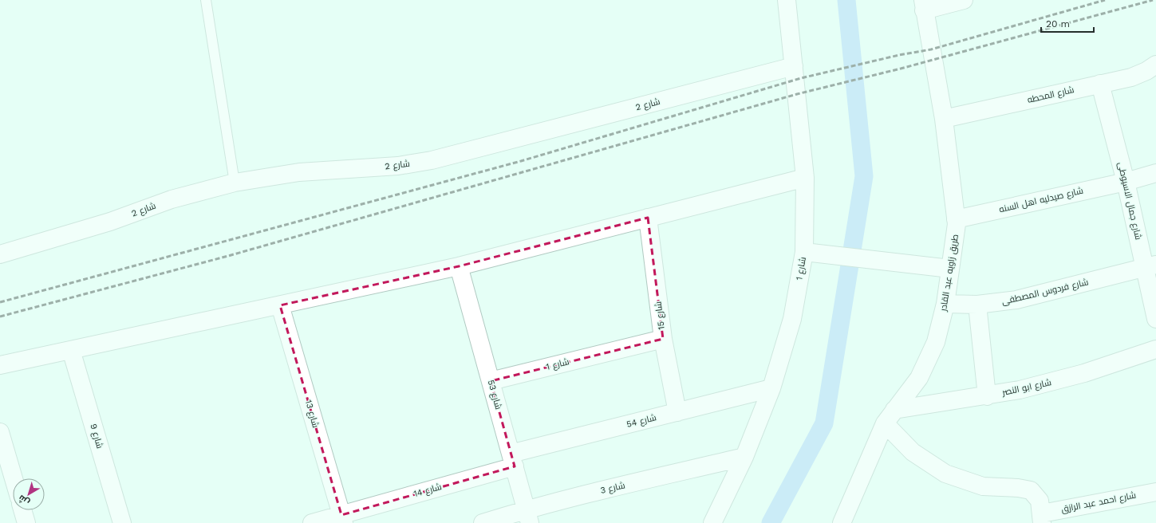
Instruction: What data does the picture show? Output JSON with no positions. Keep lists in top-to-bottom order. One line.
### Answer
{"streets":{"street":["شارع المحطه","شارع 2","شارع صيدليه اهل السنه","شارع جمال الاسيوطى","شارع 1","طريق زاويه عبد القادر","شارع فردوس المصطفى","شارع 15","شارع ابو النصر","شارع 53","شارع 13","شارع 54","شارع 9","شارع 3","شارع 14","شارع احمد عبد الرازق"]},"crossings":[["شارع المحطه","شارع جمال الاسيوطى"],["شارع المحطه","طريق زاويه عبد القادر"],["شارع 2","شارع 1"],["شارع صيدليه اهل السنه","شارع جمال الاسيوطى"],["شارع صيدليه اهل السنه","طريق زاويه عبد القادر"],["شارع جمال الاسيوطى","شارع فردوس المصطفى"],["شارع 1","شارع 15"],["شارع 1","شارع 53"],["شارع 1","شارع 54"],["شارع 1","شارع 3"],["طريق زاويه عبد القادر","شارع فردوس المصطفى"],["طريق زاويه عبد القادر","شارع ابو النصر"],["شارع 15","شارع 54"],["شارع 53","شارع 54"],["شارع 53","شارع 3"],["شارع 53","شارع 14"],["شارع 13","شارع 14"],["شارع 54","شارع 14"]],"scale_bar":"20 m","north":"bottom left"}
